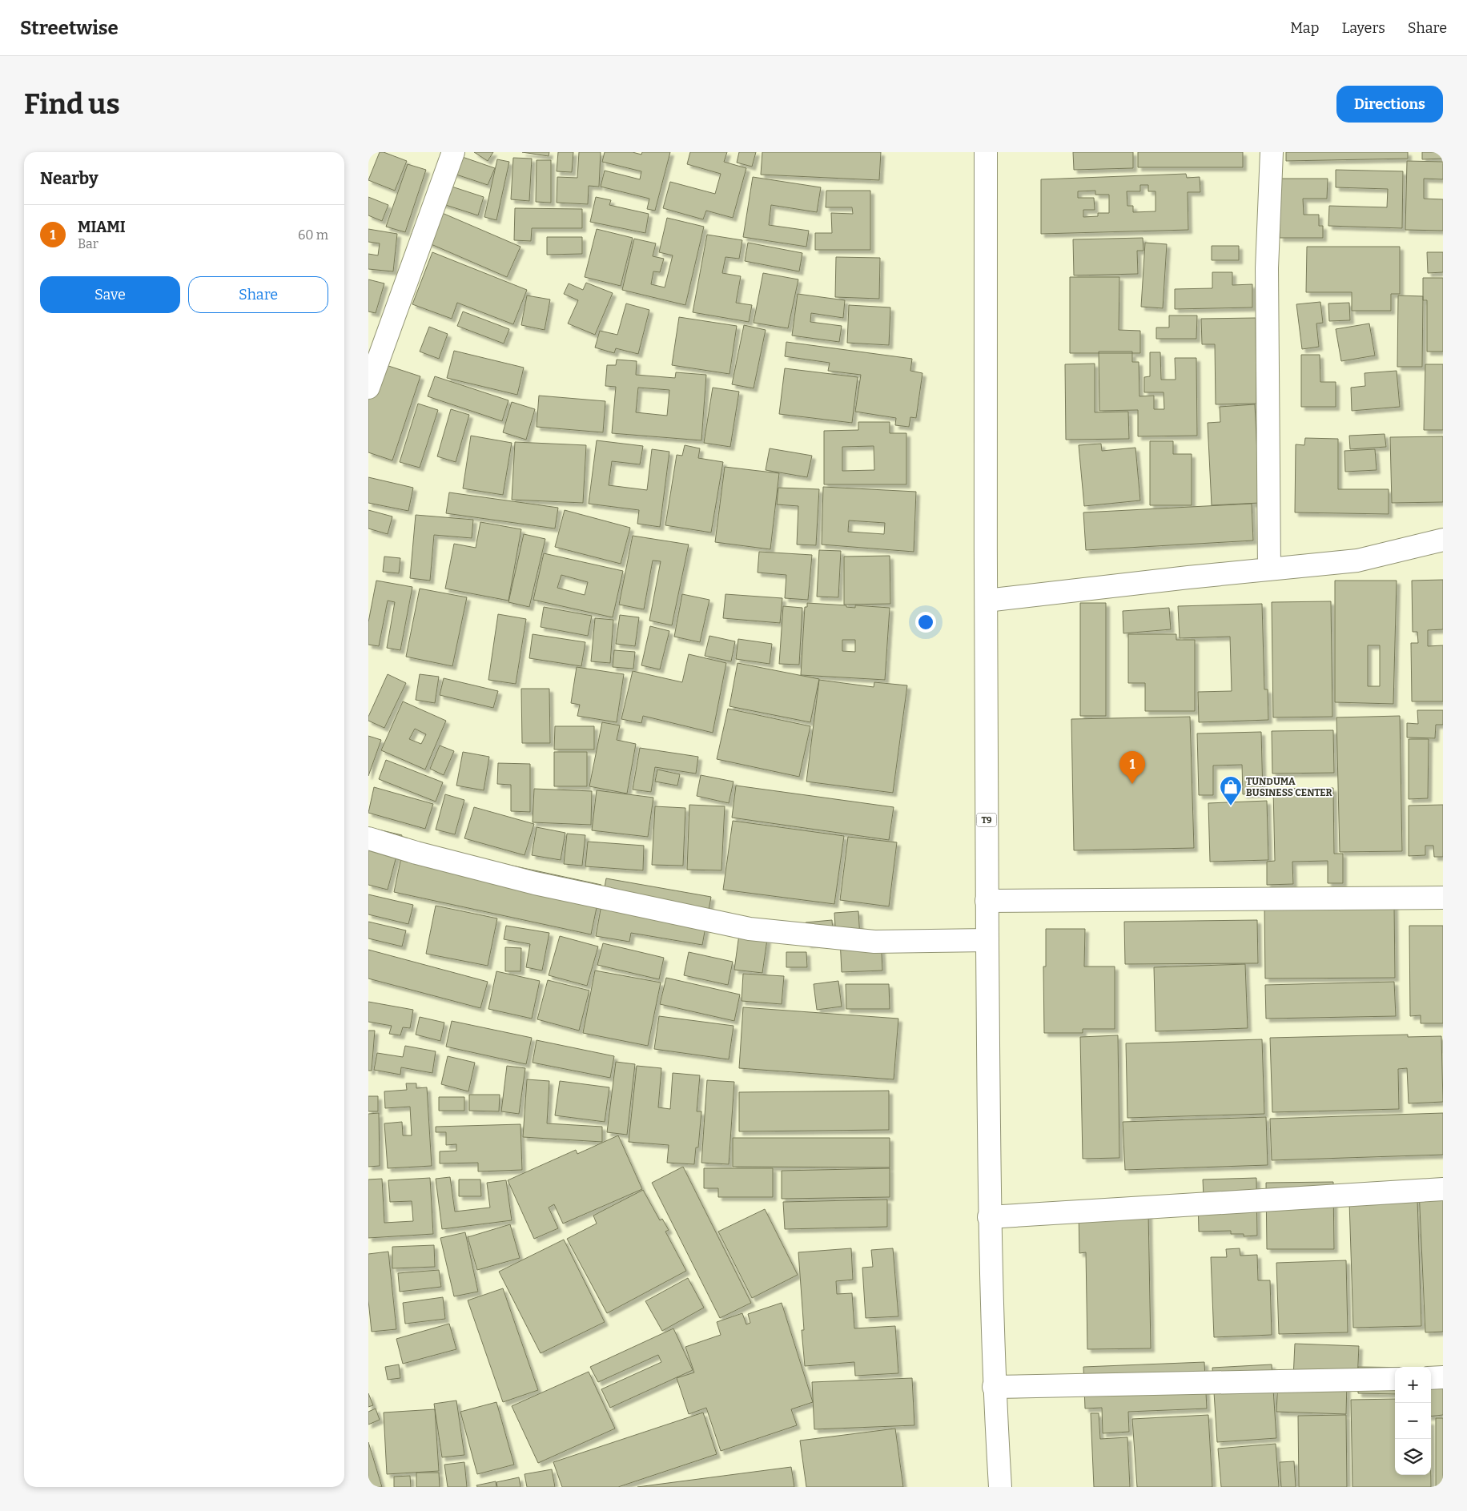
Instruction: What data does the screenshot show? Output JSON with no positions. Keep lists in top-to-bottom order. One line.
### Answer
{"streets":{"main road":["T9"]},"places":{"shop":["TUNDUMA BUSINESS CENTER"]},"page":{"header":"Streetwise","nav":["Map","Layers","Share"],"buttons":["Directions",["Save","Share"]],"title":"Find us","heading":"Nearby","list":[{"mark":"1","name":"MIAMI","note":"Bar","value":"60 m"}],"pins":"1","map_buttons":["+","−"]}}
